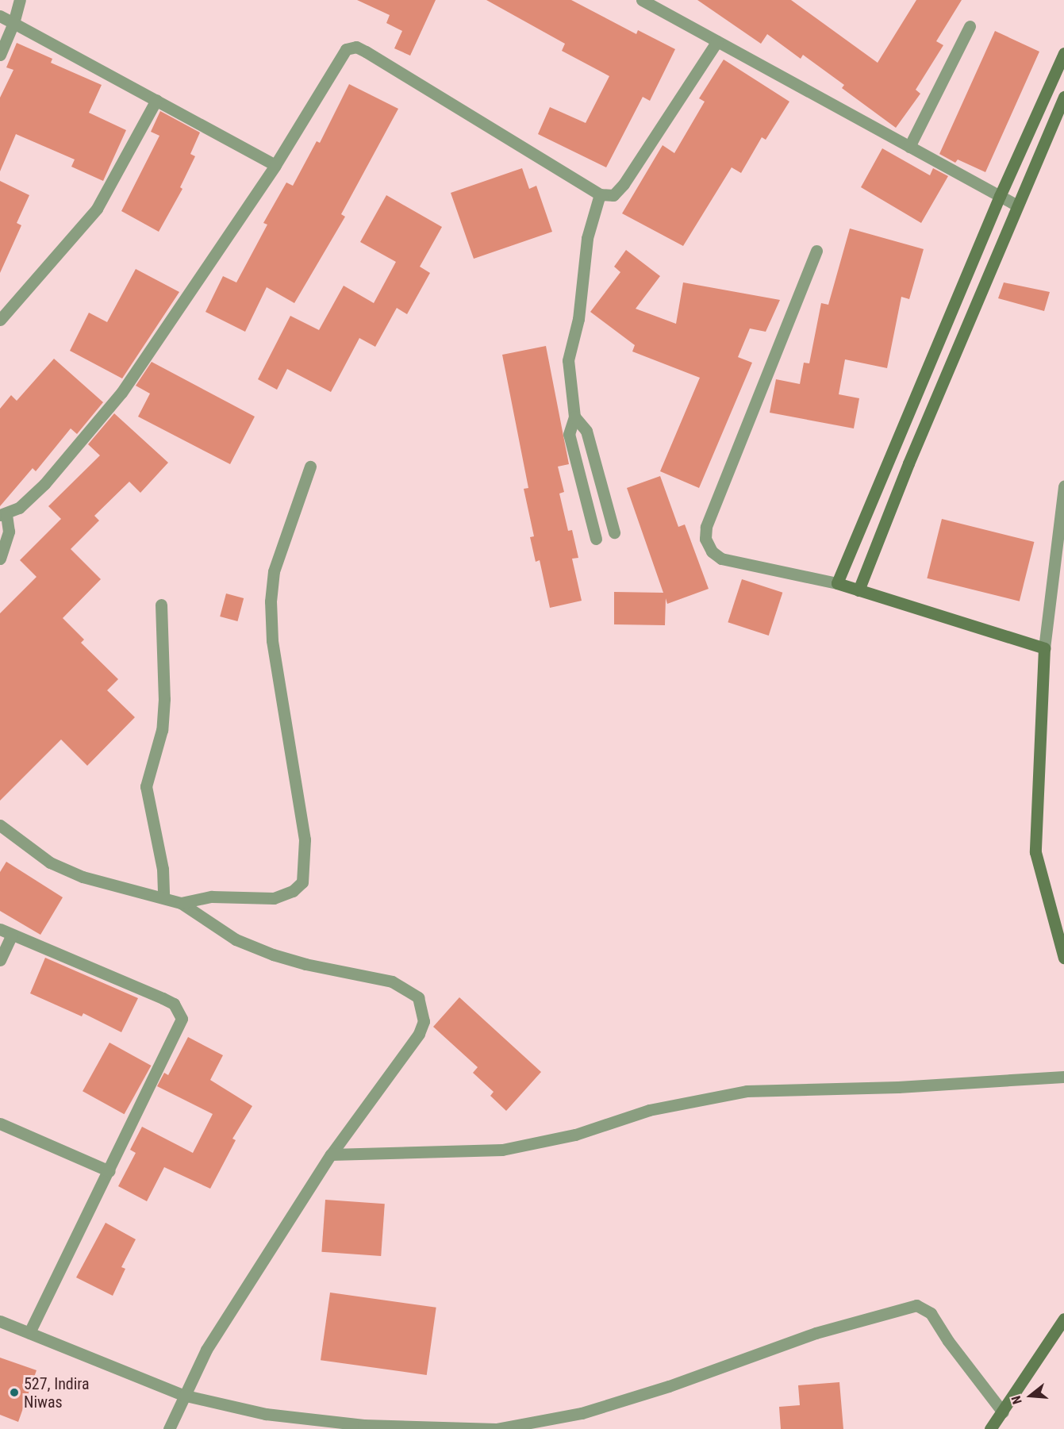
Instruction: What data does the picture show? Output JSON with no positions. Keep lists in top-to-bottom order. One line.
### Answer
{"places":["527, Indira Niwas"],"north":"left"}
